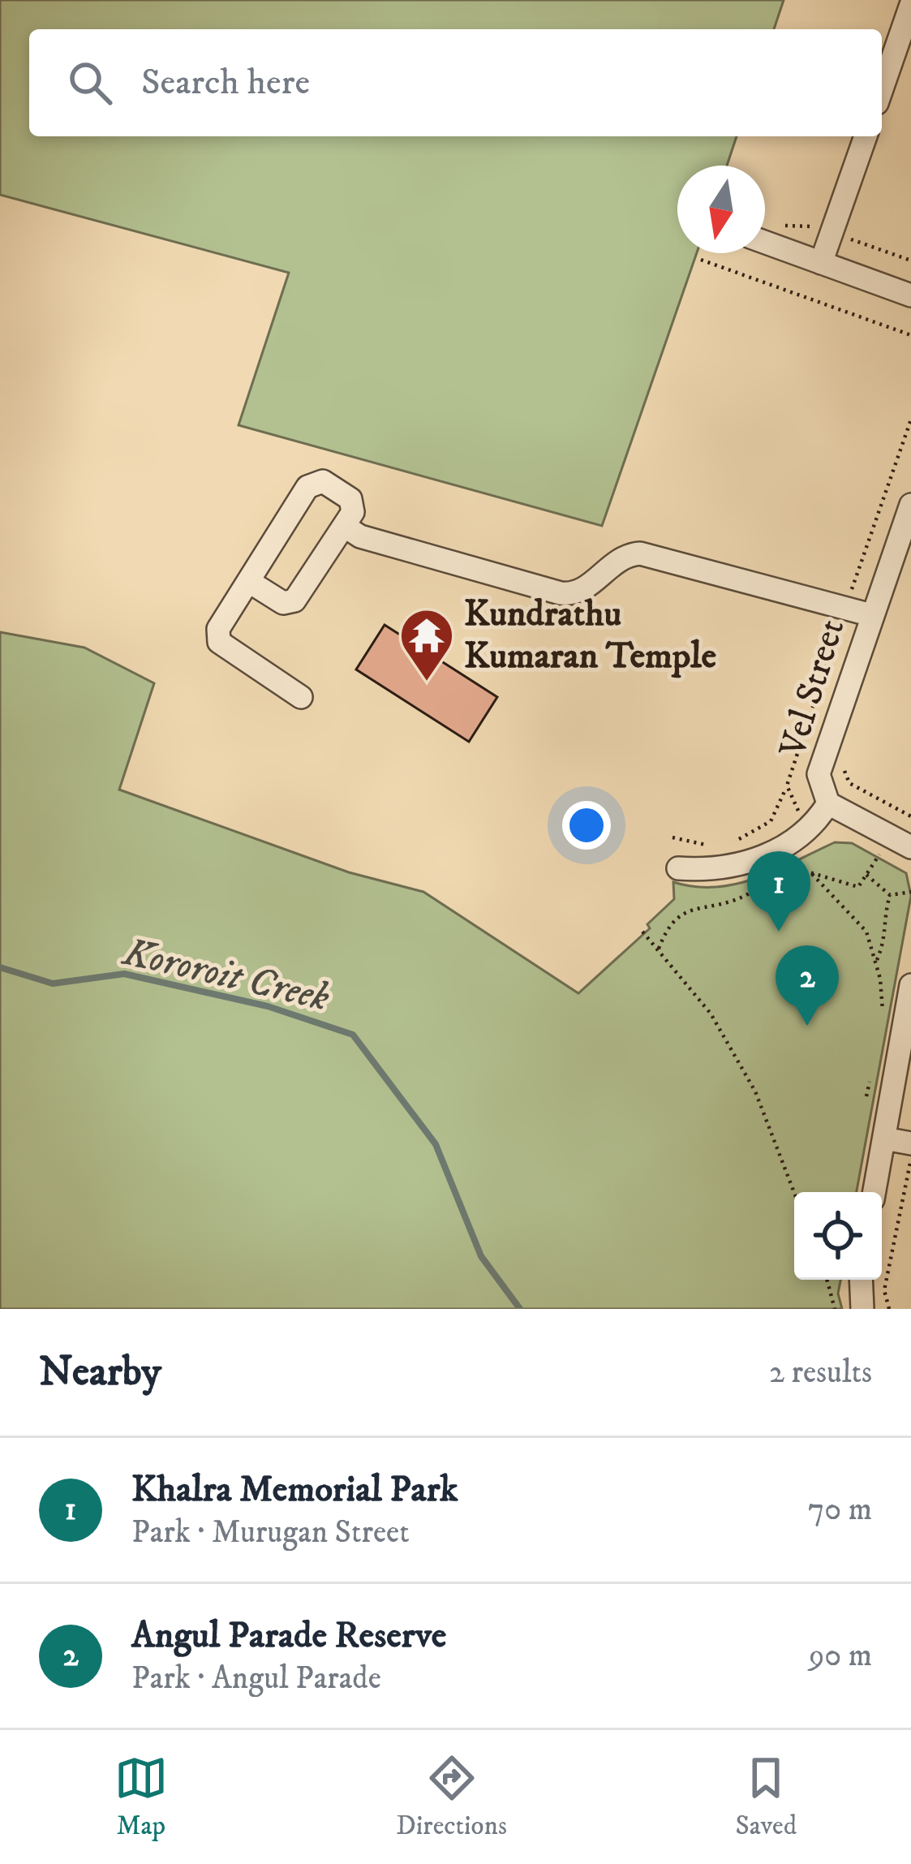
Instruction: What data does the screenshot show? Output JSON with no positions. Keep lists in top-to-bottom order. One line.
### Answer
{"streets":{"street":["Vel Street"]},"water":["Kororoit Creek"],"places":{"temple":["Kundrathu Kumaran Temple"]},"north":"bottom","page":{"search":"Search here","pins":["1","2"],"heading":["Nearby","2 results"],"list":[{"mark":"1","name":"Khalra Memorial Park","note":"Park · Murugan Street","value":"70 m"},{"mark":"2","name":"Angul Parade Reserve","note":"Park · Angul Parade","value":"90 m"}],"nav":["Map","Directions","Saved"]}}
